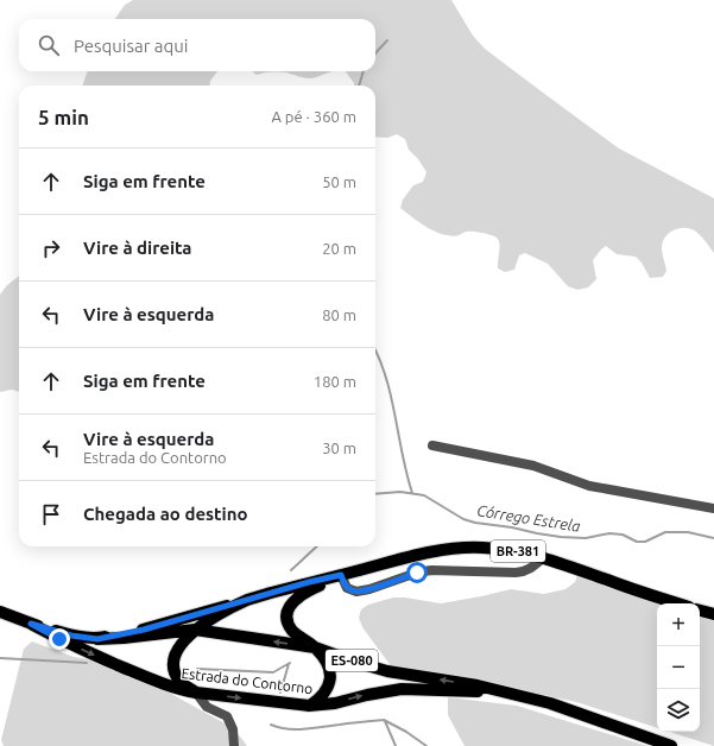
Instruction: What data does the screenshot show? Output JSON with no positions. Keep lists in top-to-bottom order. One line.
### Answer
{"streets":{"main road":["BR-381","ES-080","Estrada do Contorno"]},"crossings":[["BR-381","ES-080"],["BR-381","Estrada do Contorno"],["ES-080","Estrada do Contorno"]],"water":["Córrego Estrela"],"page":{"search":"Pesquisar aqui","heading":["5 min","A pé · 360 m"],"list":[["Siga em frente","50 m"],["Vire à direita","20 m"],["Vire à esquerda","80 m"],["Siga em frente","180 m"],["Vire à esquerda","Estrada do Contorno","30 m"],"Chegada ao destino"],"map_buttons":["+","−"]}}
